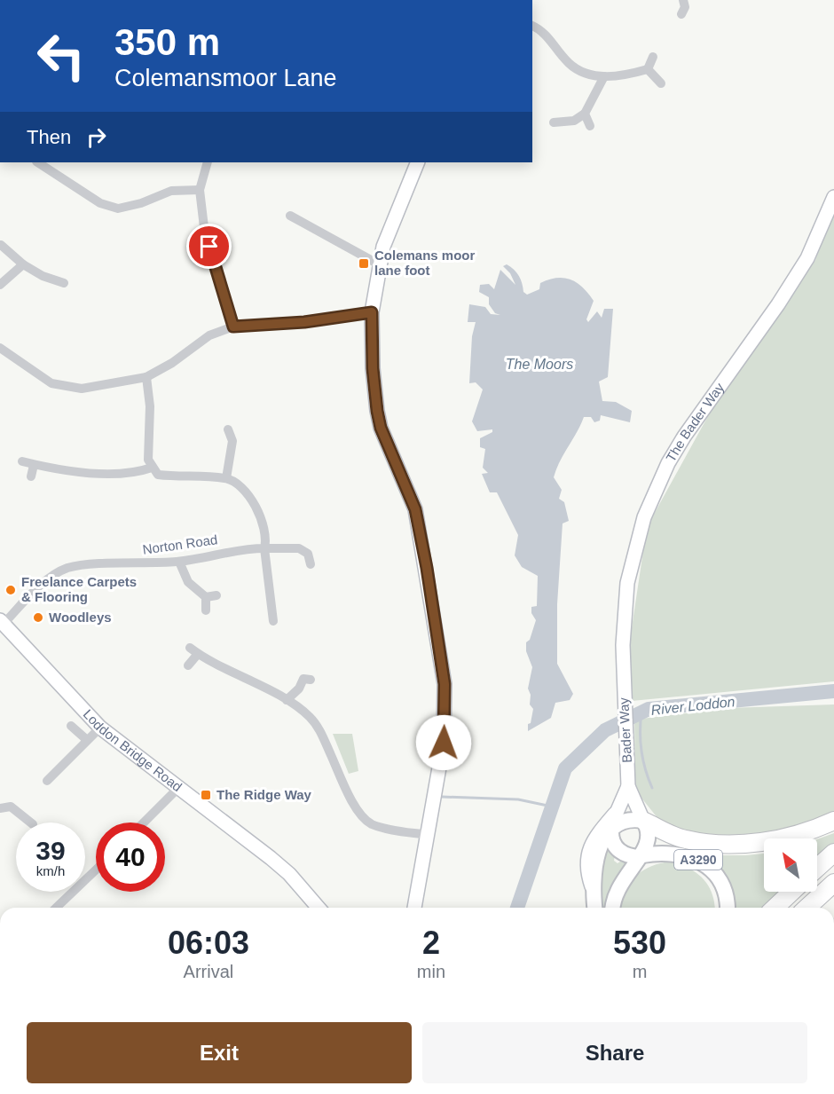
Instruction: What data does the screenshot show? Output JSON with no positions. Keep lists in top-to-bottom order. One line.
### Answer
{"streets":{"main road":["A3290"],"street":["The Bader Way","Norton Road","Bader Way","Loddon Bridge Road"]},"crossings":[["The Bader Way","Bader Way"],["Norton Road","Loddon Bridge Road"],["Bader Way","A3290"]],"water":["The Moors","River Loddon"],"places":{"transit":["Colemans moor lane foot","The Ridge Way"],"other":["Freelance Carpets & Flooring","Woodleys"]},"north":"top left","page":{"turn":["350 m","Colemansmoor Lane"],"then":"Then","speed":"39 km/h","limit":"40","eta":["06:03","Arrival","2","min","530","m"],"buttons":["Exit","Share"]}}
